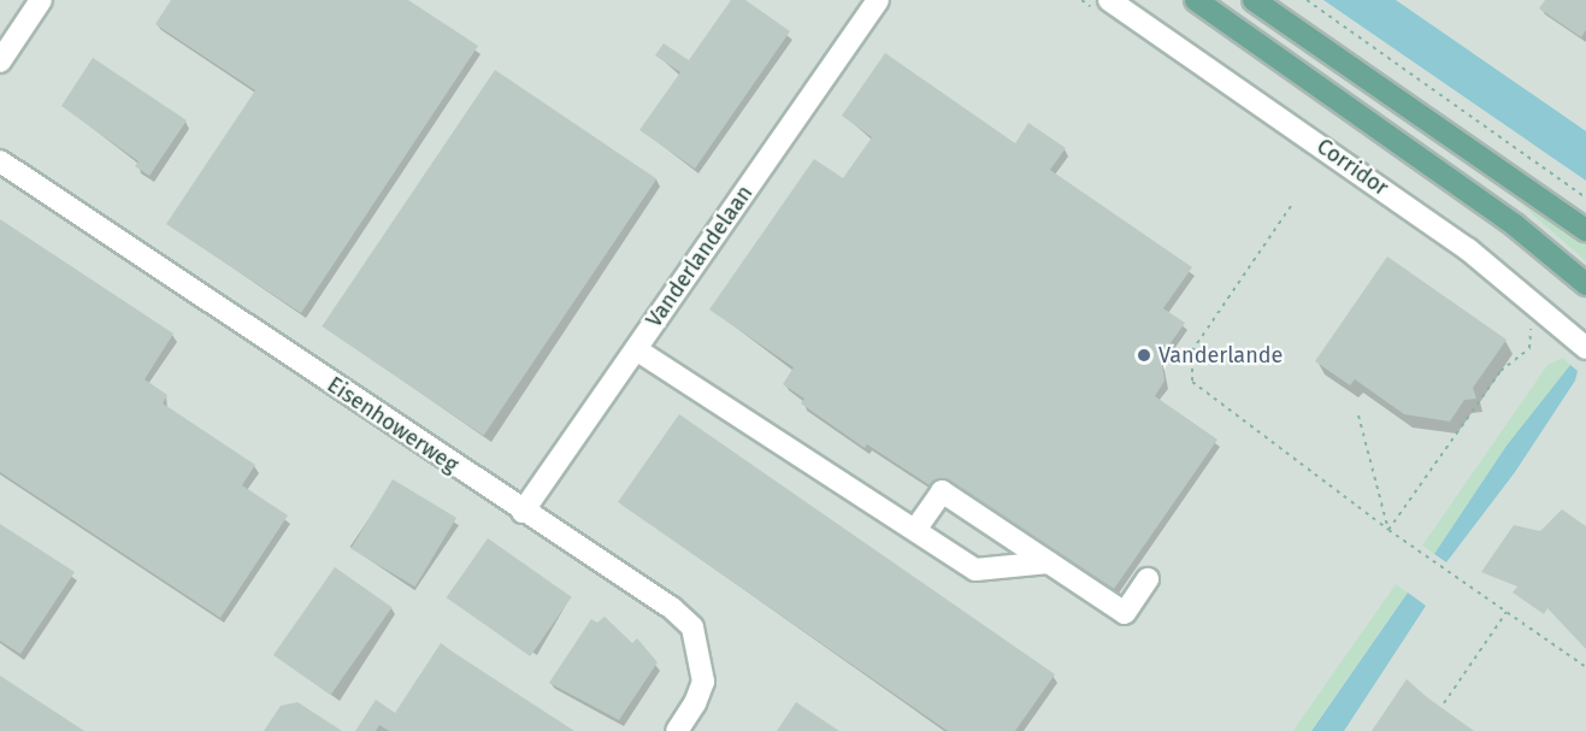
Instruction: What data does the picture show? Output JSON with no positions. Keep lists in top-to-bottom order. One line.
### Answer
{"streets":{"street":["Corridor","Vanderlandelaan","Eisenhowerweg"]},"crossings":[["Vanderlandelaan","Eisenhowerweg"]],"places":["Vanderlande"]}
